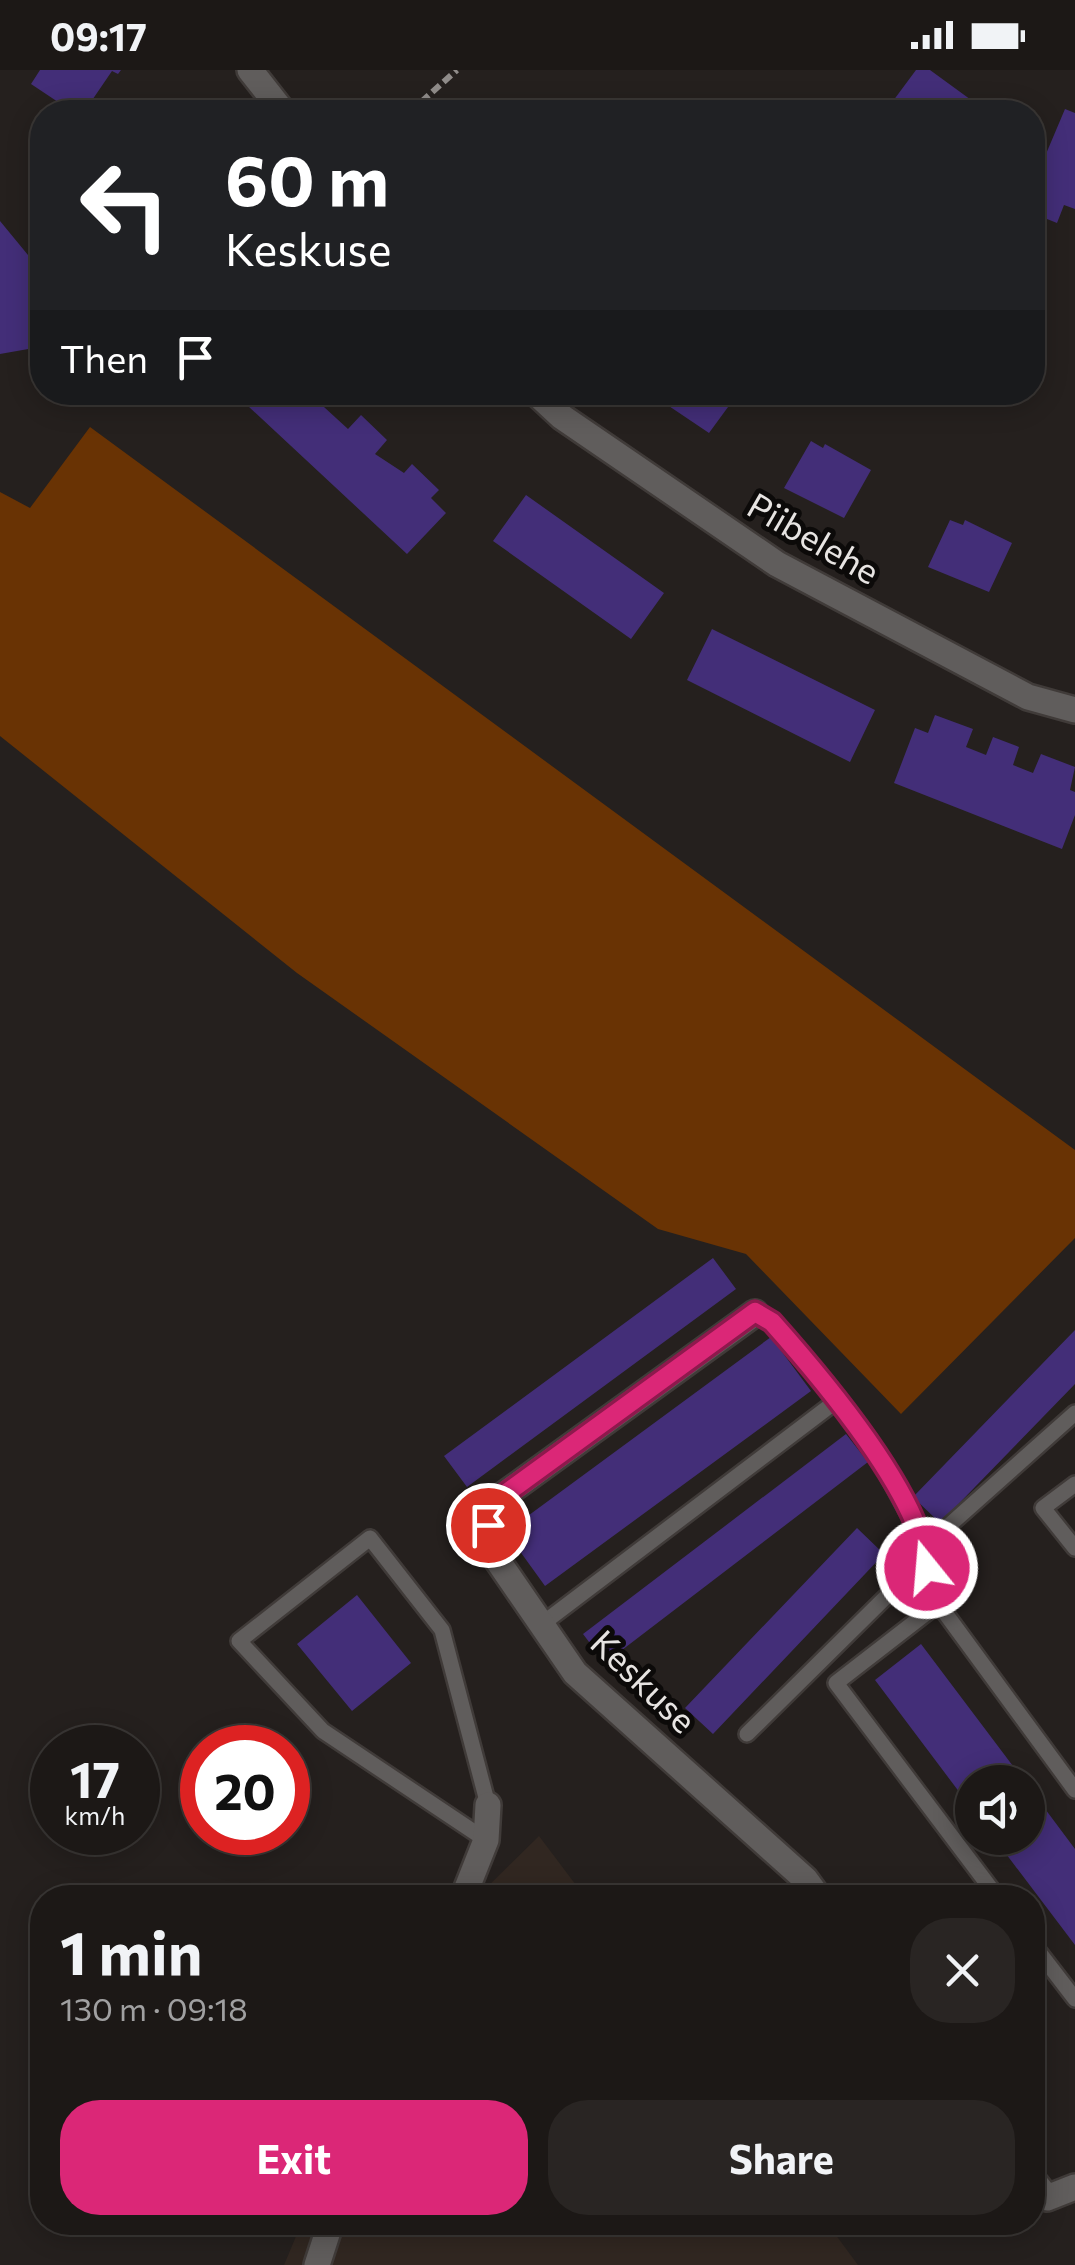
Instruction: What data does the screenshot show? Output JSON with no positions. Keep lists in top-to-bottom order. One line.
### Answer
{"streets":{"street":["Piibelehe","Keskuse"]},"page":{"status":"09:17","turn":["60 m","Keskuse"],"then":"Then","speed":"17 km/h","limit":"20","heading":["1 min","130 m · 09:18"],"buttons":["Exit","Share"]}}
